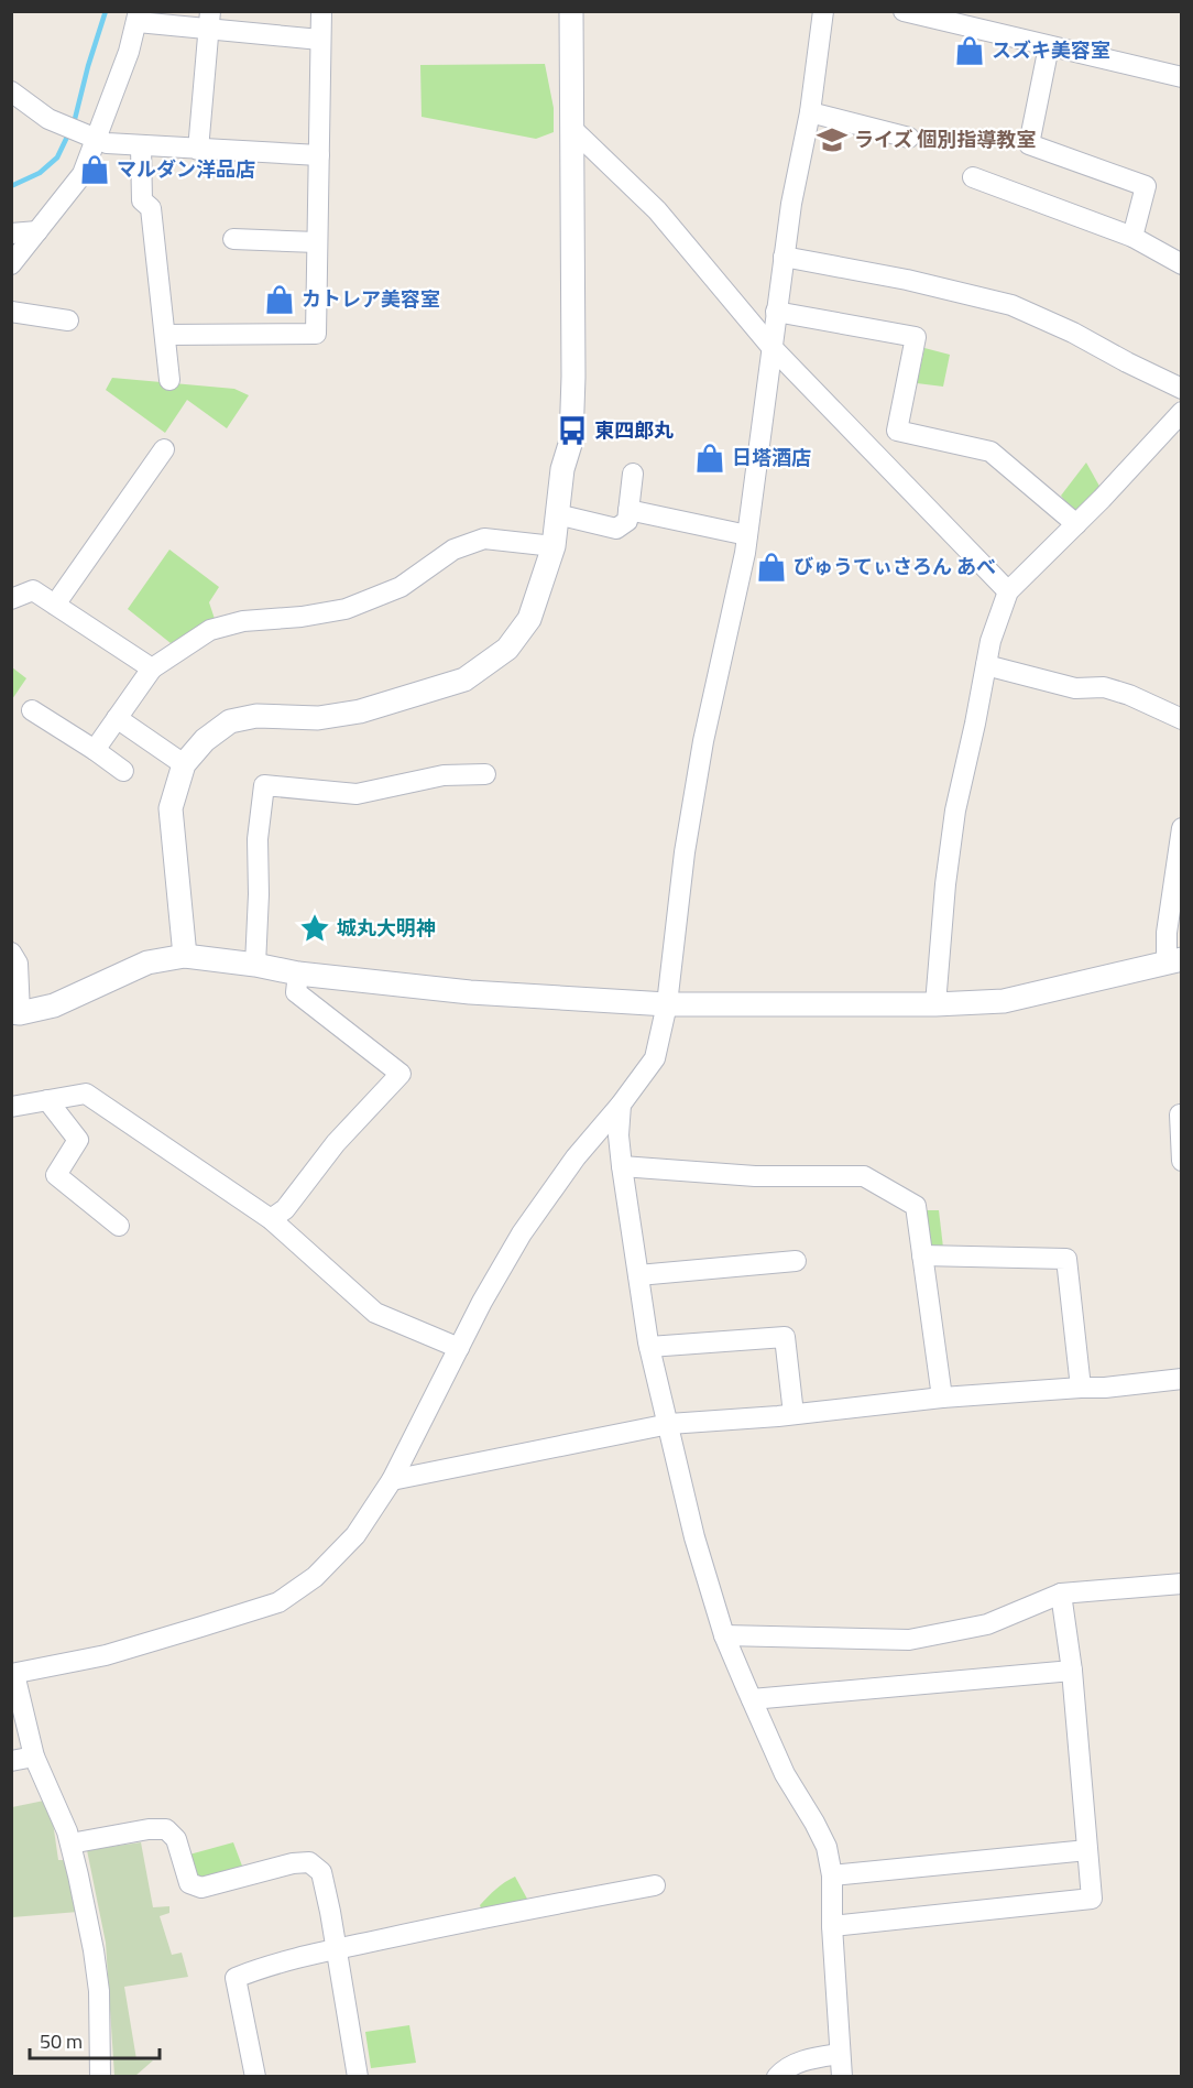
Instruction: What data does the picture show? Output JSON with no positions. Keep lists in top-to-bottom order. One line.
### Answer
{"places":{"shop":["スズキ美容室","マルダン洋品店","カトレア美容室","日塔酒店","びゅうてぃさろん あべ"],"school or university":["ライズ 個別指導教室"],"bus stop":["東四郎丸"],"place":["城丸大明神"]},"scale_bar":"50 m"}
